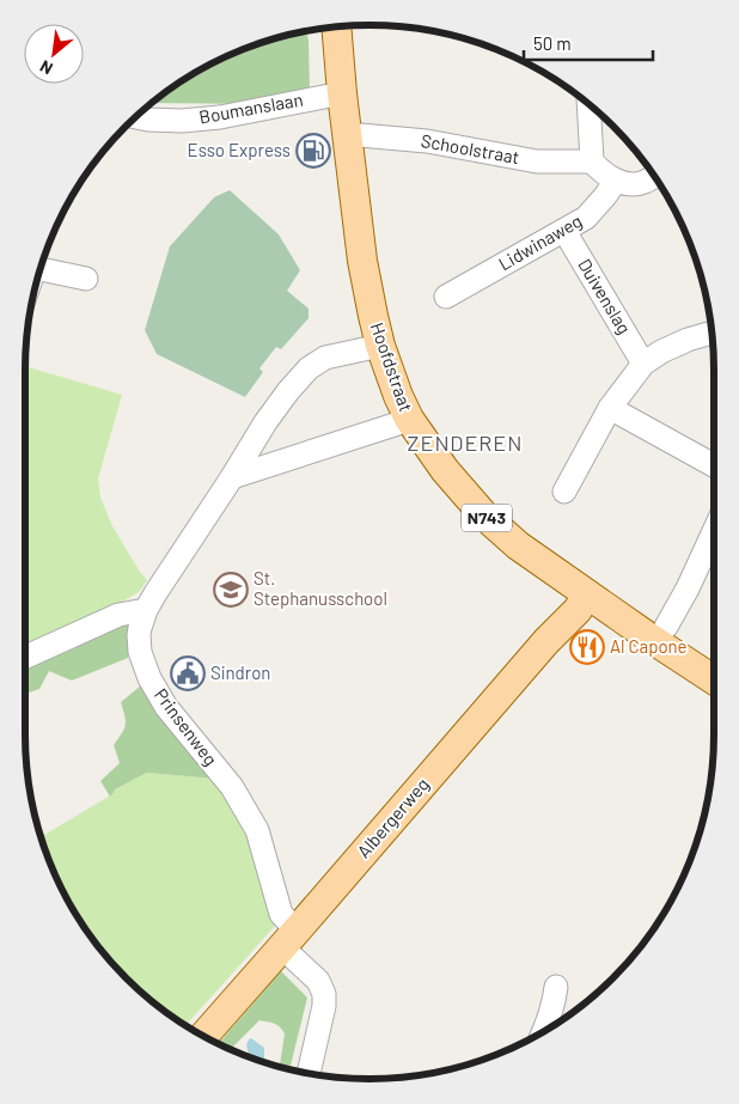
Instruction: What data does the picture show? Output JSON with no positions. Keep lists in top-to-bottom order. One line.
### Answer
{"streets":{"main road":["Hoofdstraat","N743","Albergerweg"],"street":["Boumanslaan","Schoolstraat","Lidwinaweg","Duivenslag","Prinsenweg"]},"crossings":[["Boumanslaan","Hoofdstraat"],["Schoolstraat","Hoofdstraat"],["Lidwinaweg","Duivenslag"],["Hoofdstraat","Prinsenweg"],["Hoofdstraat","Albergerweg"],["Prinsenweg","Albergerweg"]],"districts":["ZENDEREN"],"places":{"fuel station":["Esso Express"],"school or university":["St. Stephanusschool"],"restaurant":["Al Capone"],"public building":["Sindron"]},"scale_bar":"50 m","north":"bottom left"}
